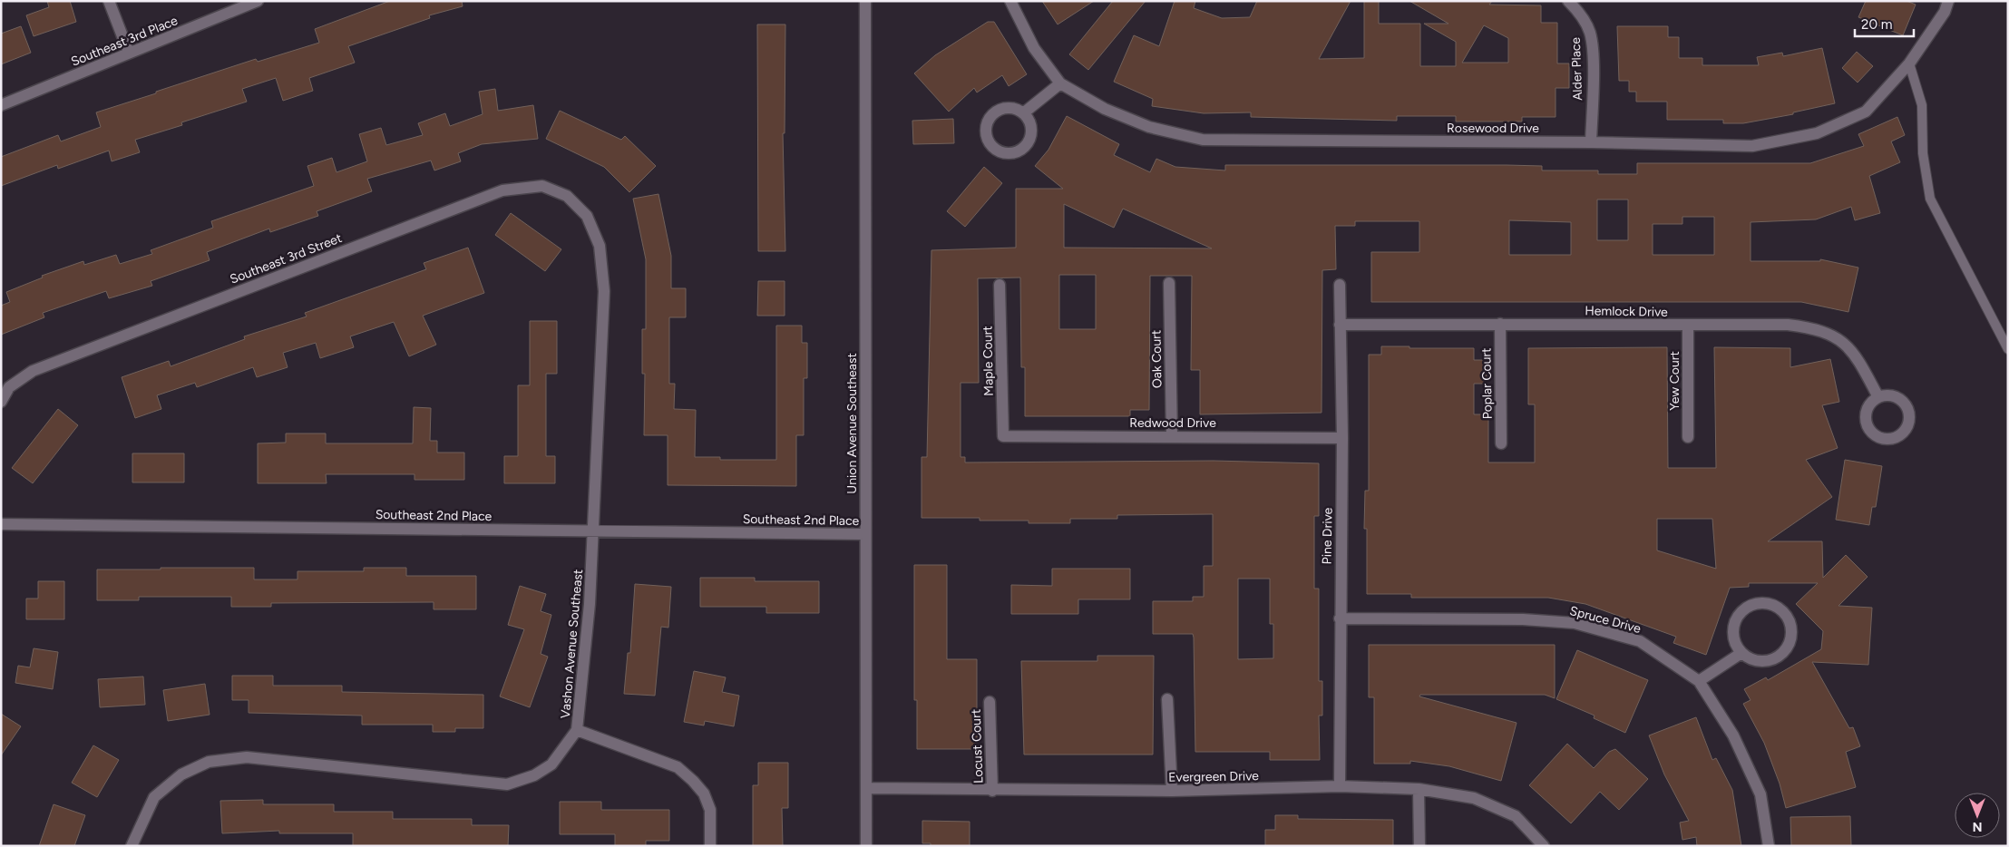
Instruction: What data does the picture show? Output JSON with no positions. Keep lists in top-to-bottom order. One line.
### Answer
{"streets":{"street":["Southeast 3rd Place","Alder Place","Rosewood Drive","Southeast 3rd Street","Hemlock Drive","Oak Court","Maple Court","Yew Court","Poplar Court","Redwood Drive","Union Avenue Southeast","Southeast 2nd Place","Pine Drive","Spruce Drive","Vashon Avenue Southeast","Locust Court","Evergreen Drive"]},"crossings":[["Alder Place","Rosewood Drive"],["Southeast 3rd Street","Vashon Avenue Southeast"],["Hemlock Drive","Yew Court"],["Hemlock Drive","Poplar Court"],["Hemlock Drive","Pine Drive"],["Oak Court","Redwood Drive"],["Maple Court","Redwood Drive"],["Redwood Drive","Pine Drive"],["Union Avenue Southeast","Southeast 2nd Place"],["Union Avenue Southeast","Evergreen Drive"],["Southeast 2nd Place","Vashon Avenue Southeast"],["Pine Drive","Spruce Drive"],["Pine Drive","Evergreen Drive"],["Locust Court","Evergreen Drive"]],"scale_bar":"20 m","north":"bottom"}
